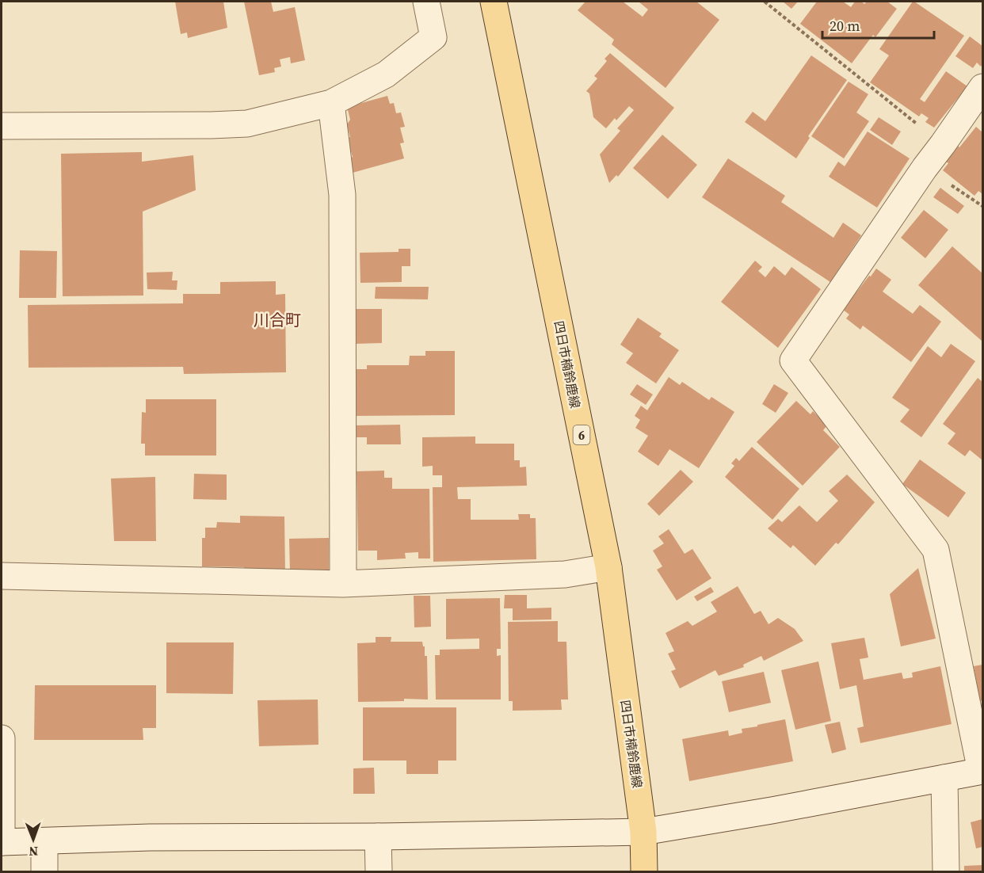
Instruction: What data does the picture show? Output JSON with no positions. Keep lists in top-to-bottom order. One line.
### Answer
{"streets":{"main road":["四日市楠鈴鹿線","6"]},"districts":["川合町"],"scale_bar":"20 m","north":"bottom"}
